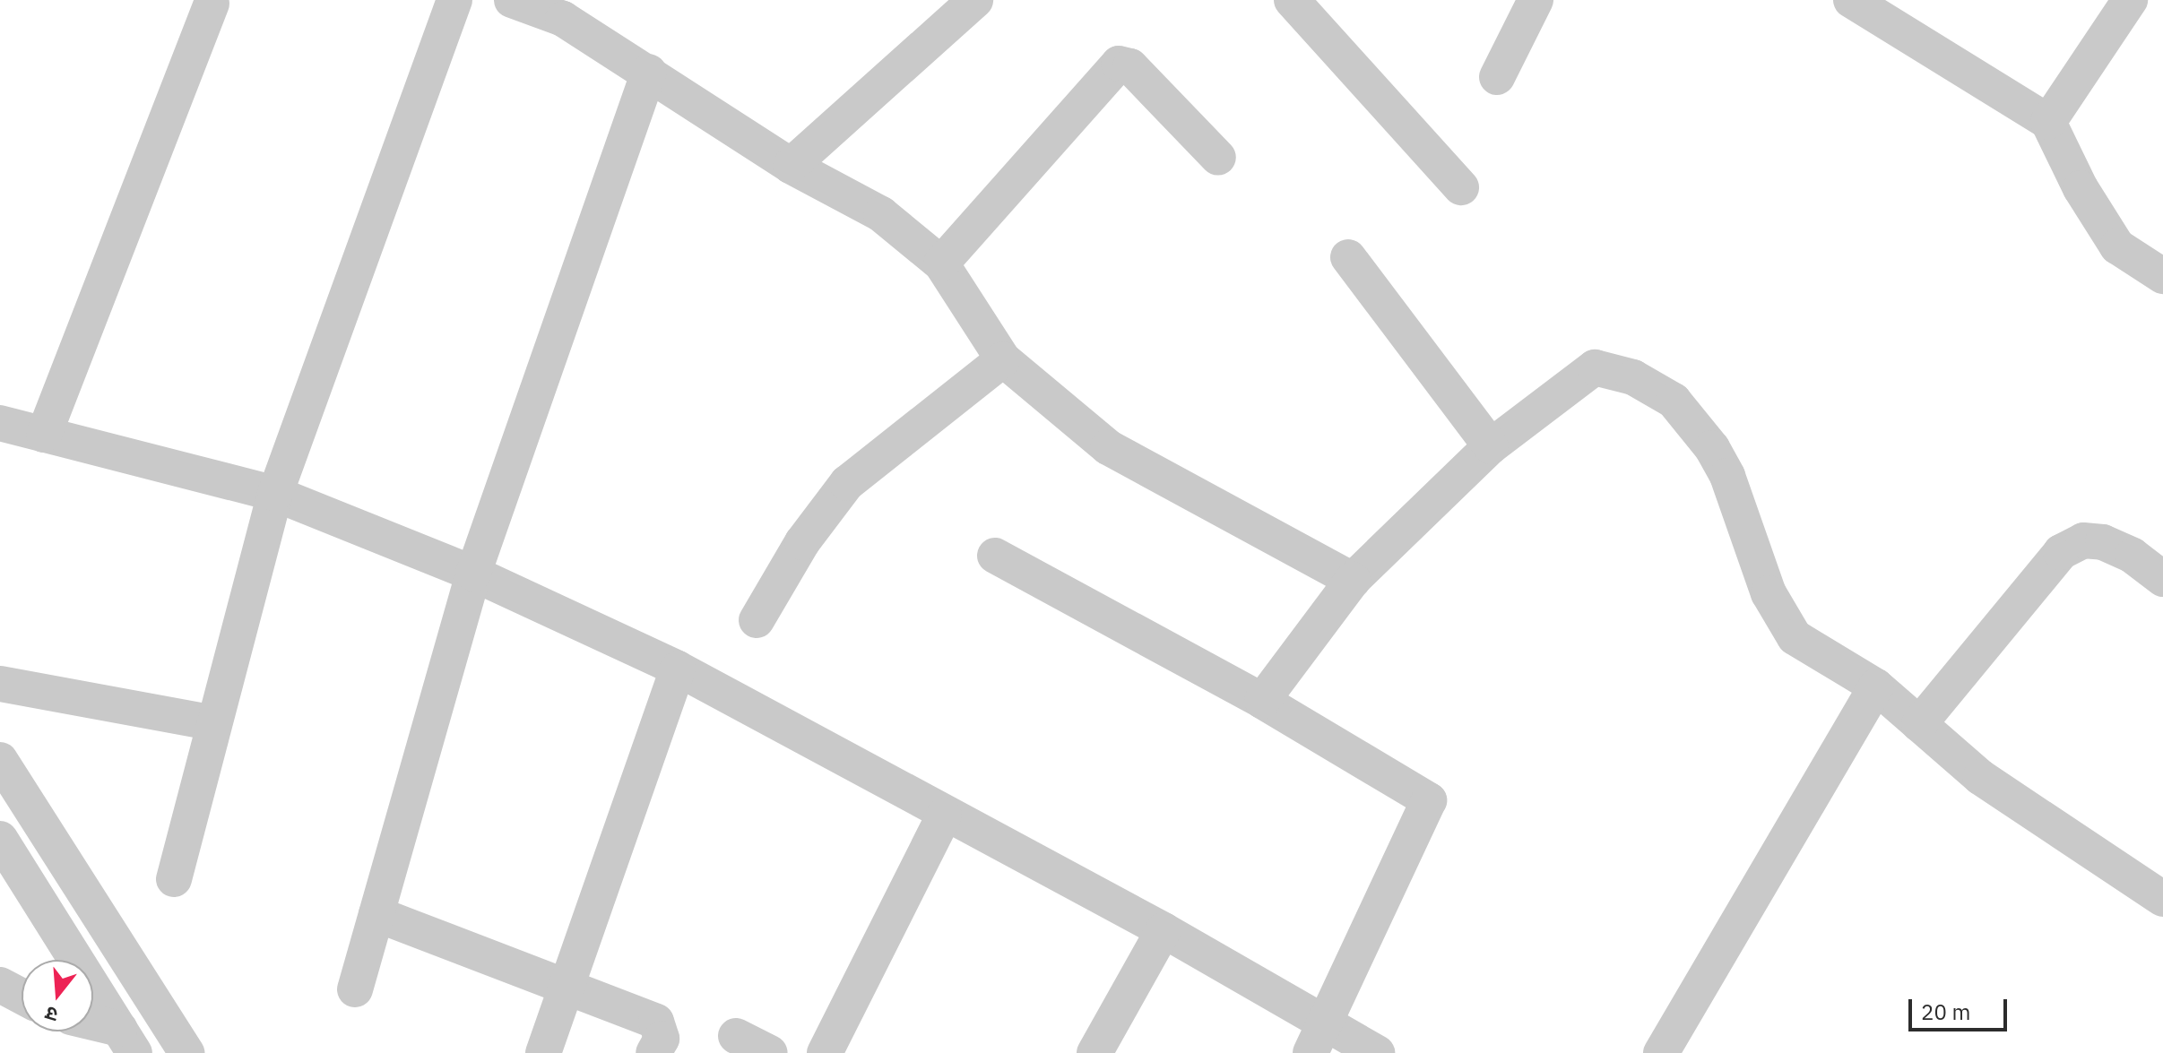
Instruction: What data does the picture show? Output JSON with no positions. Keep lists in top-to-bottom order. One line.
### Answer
{"scale_bar":"20 m","north":"bottom"}
